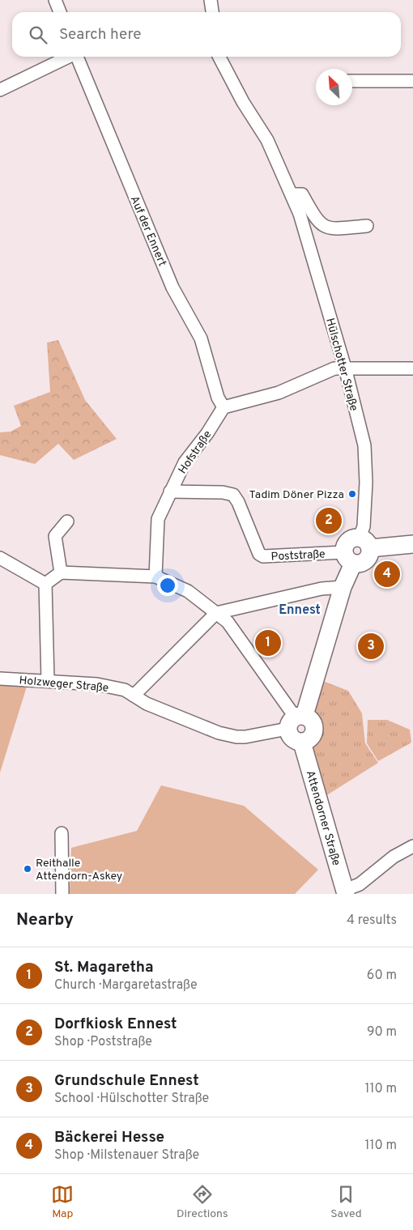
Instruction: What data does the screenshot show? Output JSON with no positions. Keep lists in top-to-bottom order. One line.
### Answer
{"streets":{"street":["Auf der Ennert","Hülschotter Straße","Hofstraße","Poststraße","Holzweger Straße","Attendorner Straße"]},"crossings":[["Auf der Ennert","Hofstraße"],["Hofstraße","Poststraße"],["Holzweger Straße","Attendorner Straße"]],"districts":["Ennest"],"places":["Tadim Döner Pizza","Reithalle Attendorn-Askey"],"north":"top left","page":{"search":"Search here","pins":["2","4","1","3"],"heading":["Nearby","4 results"],"list":[{"mark":"1","name":"St. Magaretha","note":"Church · Margaretastraße","value":"60 m"},{"mark":"2","name":"Dorfkiosk Ennest","note":"Shop · Poststraße","value":"90 m"},{"mark":"3","name":"Grundschule Ennest","note":"School · Hülschotter Straße","value":"110 m"},{"mark":"4","name":"Bäckerei Hesse","note":"Shop · Milstenauer Straße","value":"110 m"}],"nav":["Map","Directions","Saved"]}}
